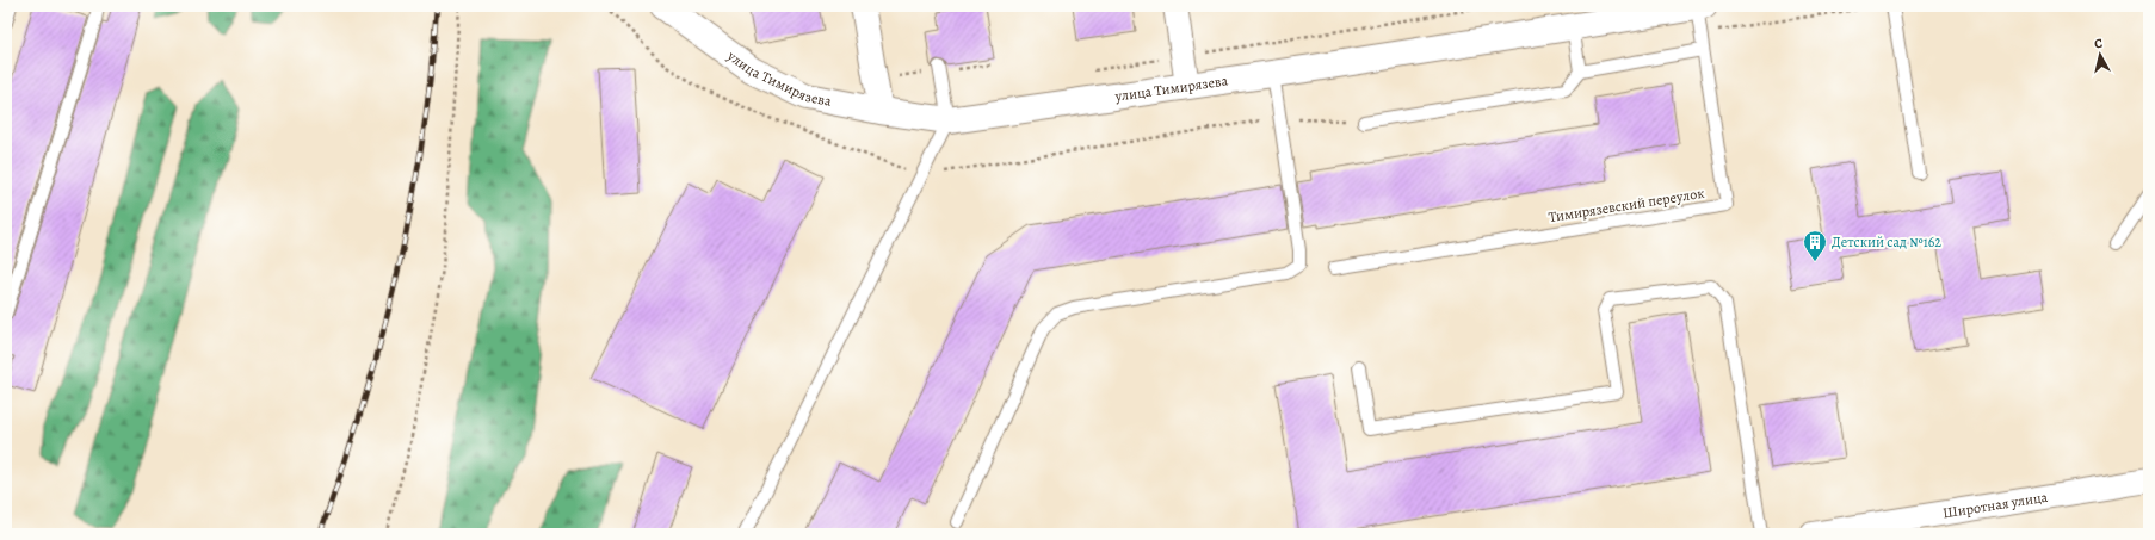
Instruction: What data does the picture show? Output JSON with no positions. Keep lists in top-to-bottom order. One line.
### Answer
{"streets":{"main road":["улица Тимирязева"],"street":["Широтная улица"],"lane":["Тимирязевский переулок"]},"crossings":[["улица Тимирязева","Тимирязевский переулок"]],"places":{"building":["Детский сад №162"]},"north":"top"}
